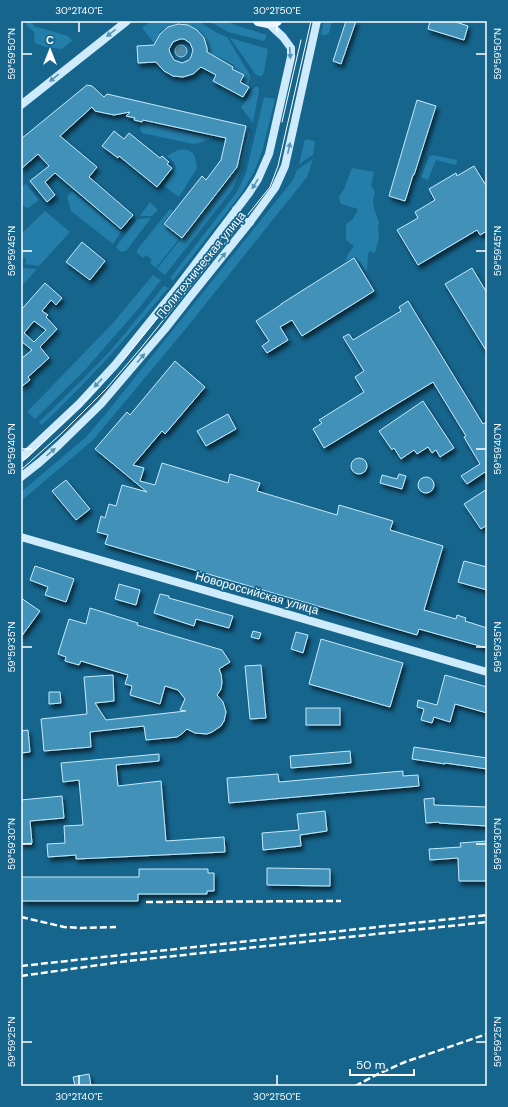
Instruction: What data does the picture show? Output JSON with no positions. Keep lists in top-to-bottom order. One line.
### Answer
{"streets":{"main road":["Политехническая улица","Новороссийская улица"]},"scale_bar":"50 m","north":"top","coordinates":["30°21'40\"E","30°21'50\"E","59°59'50\"N","59°59'45\"N","59°59'40\"N","59°59'35\"N","59°59'30\"N","59°59'25\"N"]}
